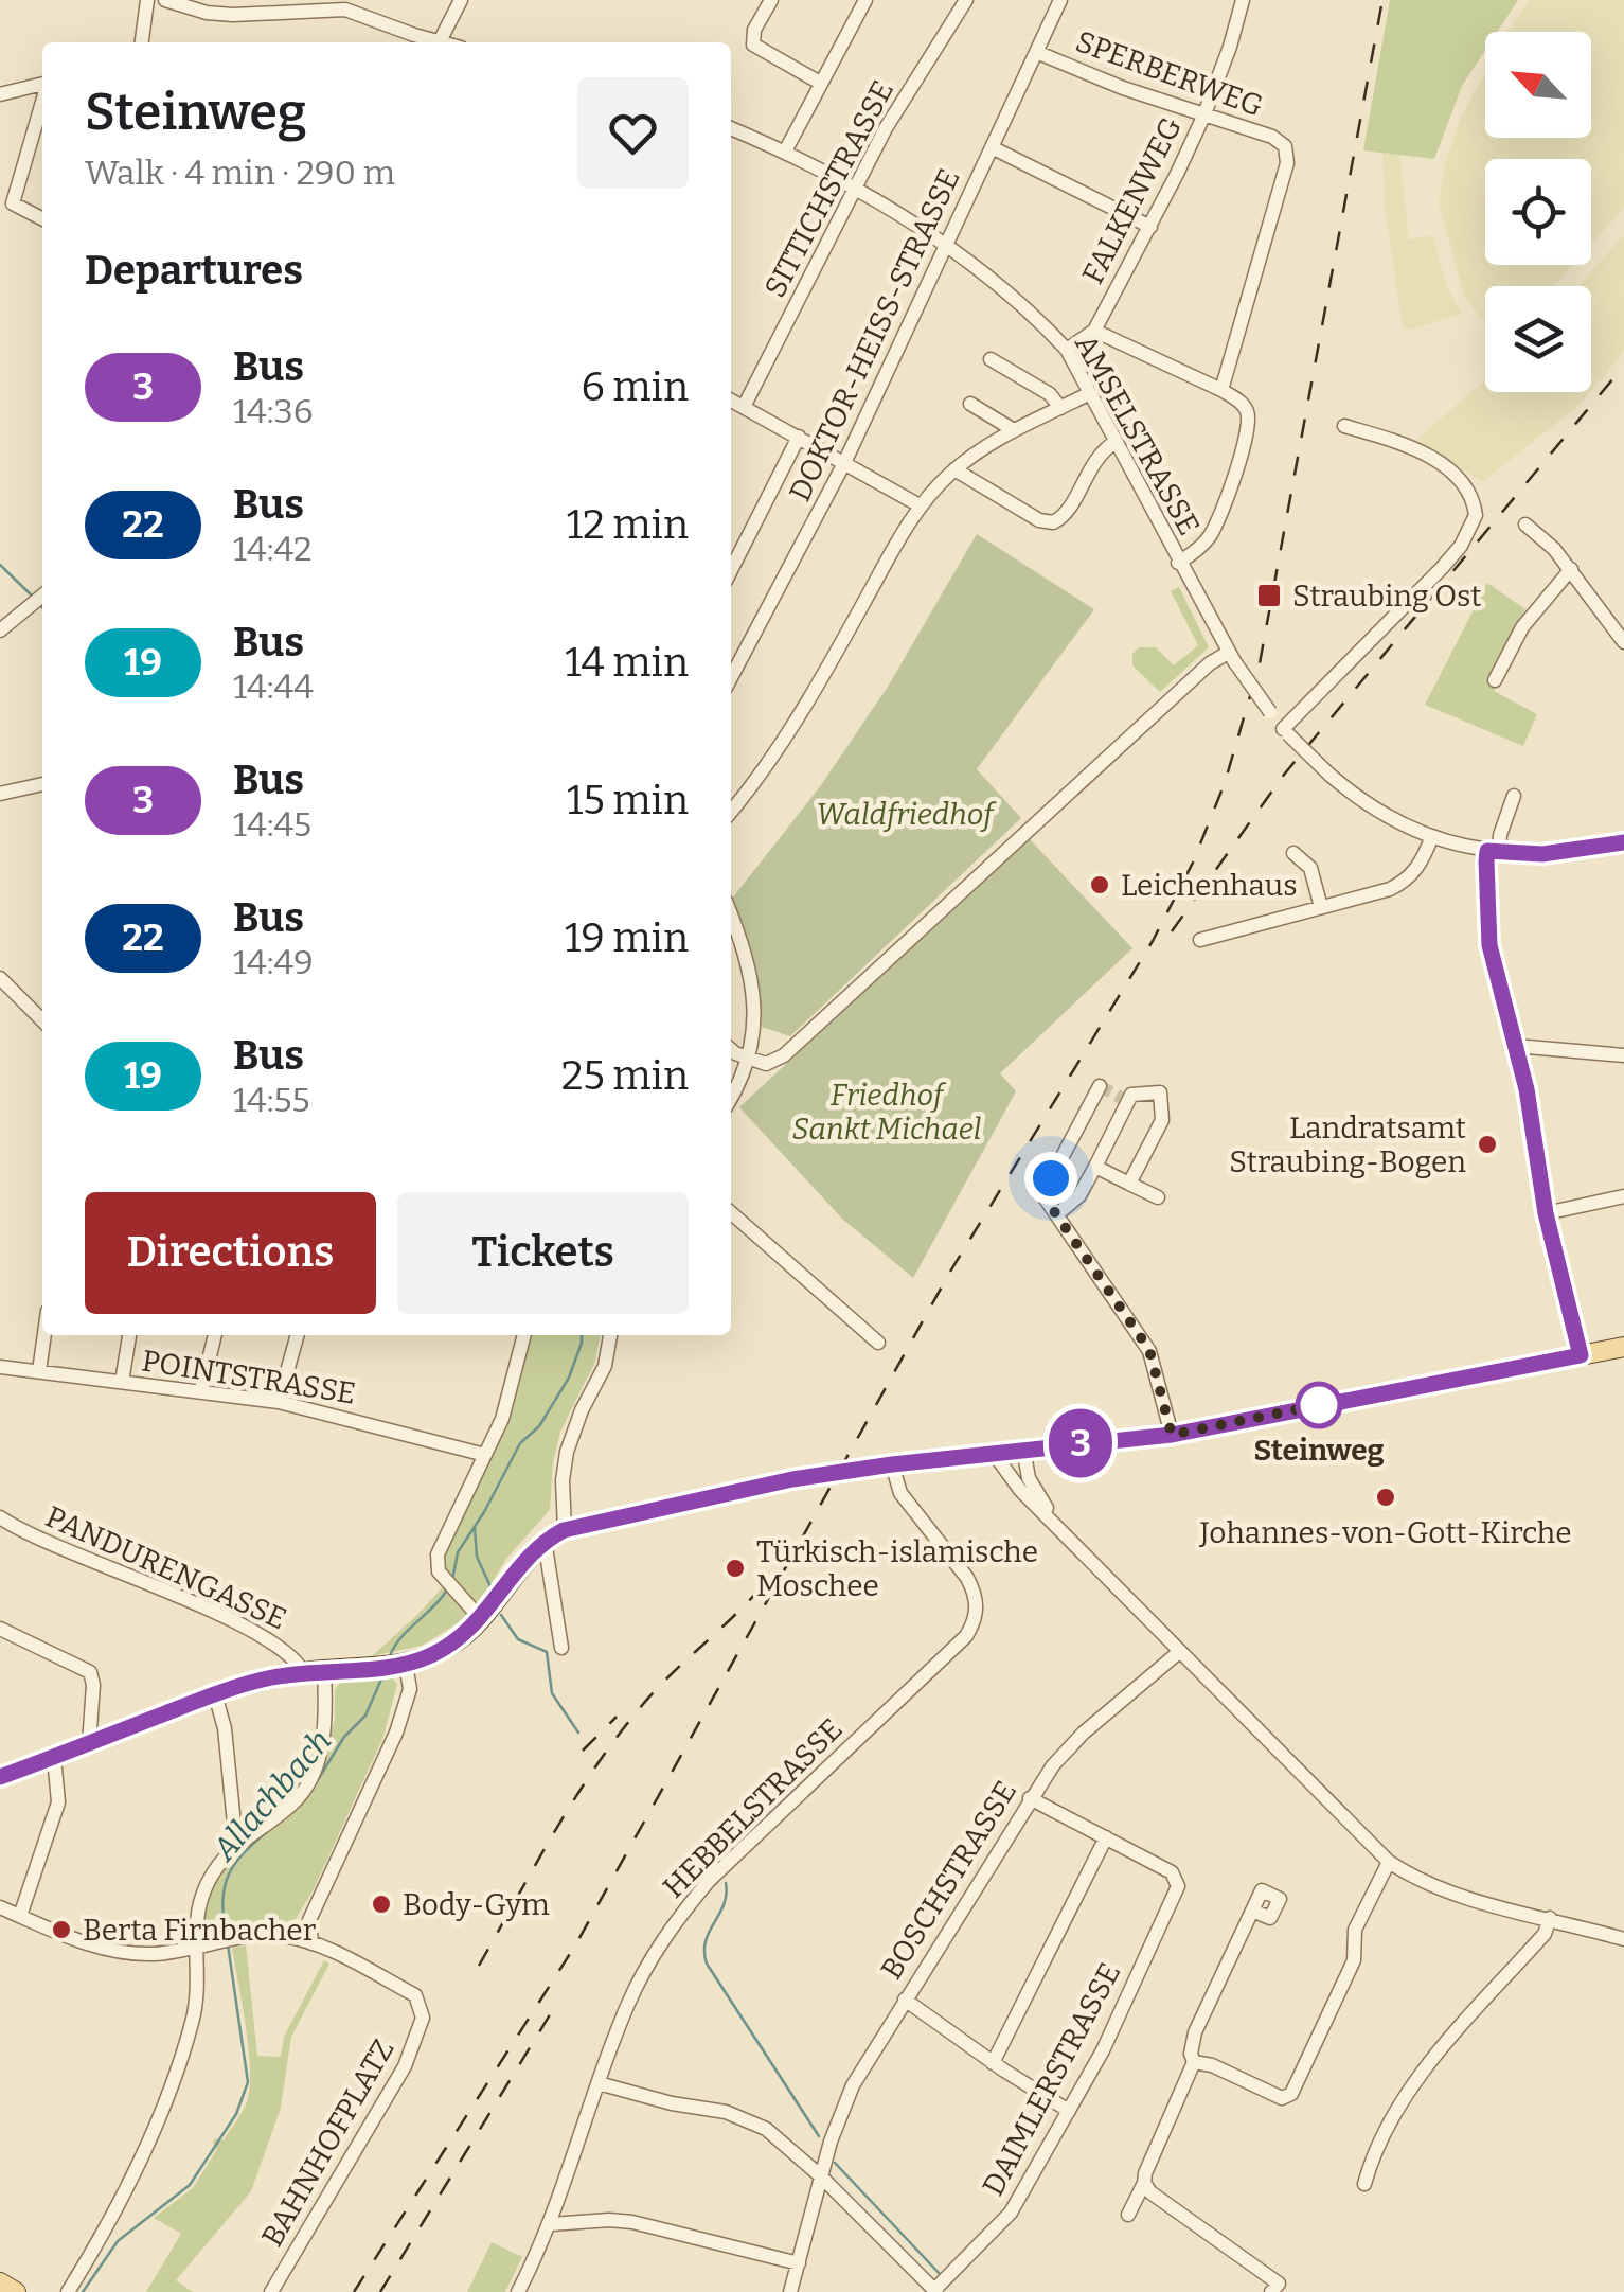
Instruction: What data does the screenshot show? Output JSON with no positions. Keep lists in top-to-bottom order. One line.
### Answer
{"streets":{"street":["SPERBERWEG","SITTICHSTRASSE","FALKENWEG","DOKTOR-HEISS-STRASSE","AMSELSTRASSE","POINTSTRASSE","PANDURENGASSE","HEBBELSTRASSE","BOSCHSTRASSE","DAIMLERSTRASSE","BAHNHOFPLATZ"]},"crossings":[["SPERBERWEG","FALKENWEG"],["SPERBERWEG","DOKTOR-HEISS-STRASSE"],["SITTICHSTRASSE","AMSELSTRASSE"],["FALKENWEG","AMSELSTRASSE"],["DOKTOR-HEISS-STRASSE","AMSELSTRASSE"]],"water":["Allachbach"],"parks":["Waldfriedhof","Friedhof Sankt Michael"],"places":{"transit":["Straubing Ost"],"other":["Leichenhaus","Landratsamt Straubing-Bogen","Steinweg","Johannes-von-Gott-Kirche","Türkisch-islamische Moschee","Body-Gym","Berta Firnbacher"]},"lines":["bus line 3"],"north":"top left","page":{"on_map":"3","heading":[["Steinweg","Walk · 4 min · 290 m"],"Departures"],"list":[{"mark":"3","name":"Bus","note":"14:36","value":"6 min"},{"mark":"22","name":"Bus","note":"14:42","value":"12 min"},{"mark":"19","name":"Bus","note":"14:44","value":"14 min"},{"mark":"3","name":"Bus","note":"14:45","value":"15 min"},{"mark":"22","name":"Bus","note":"14:49","value":"19 min"},{"mark":"19","name":"Bus","note":"14:55","value":"25 min"}],"buttons":["Directions","Tickets"]}}
